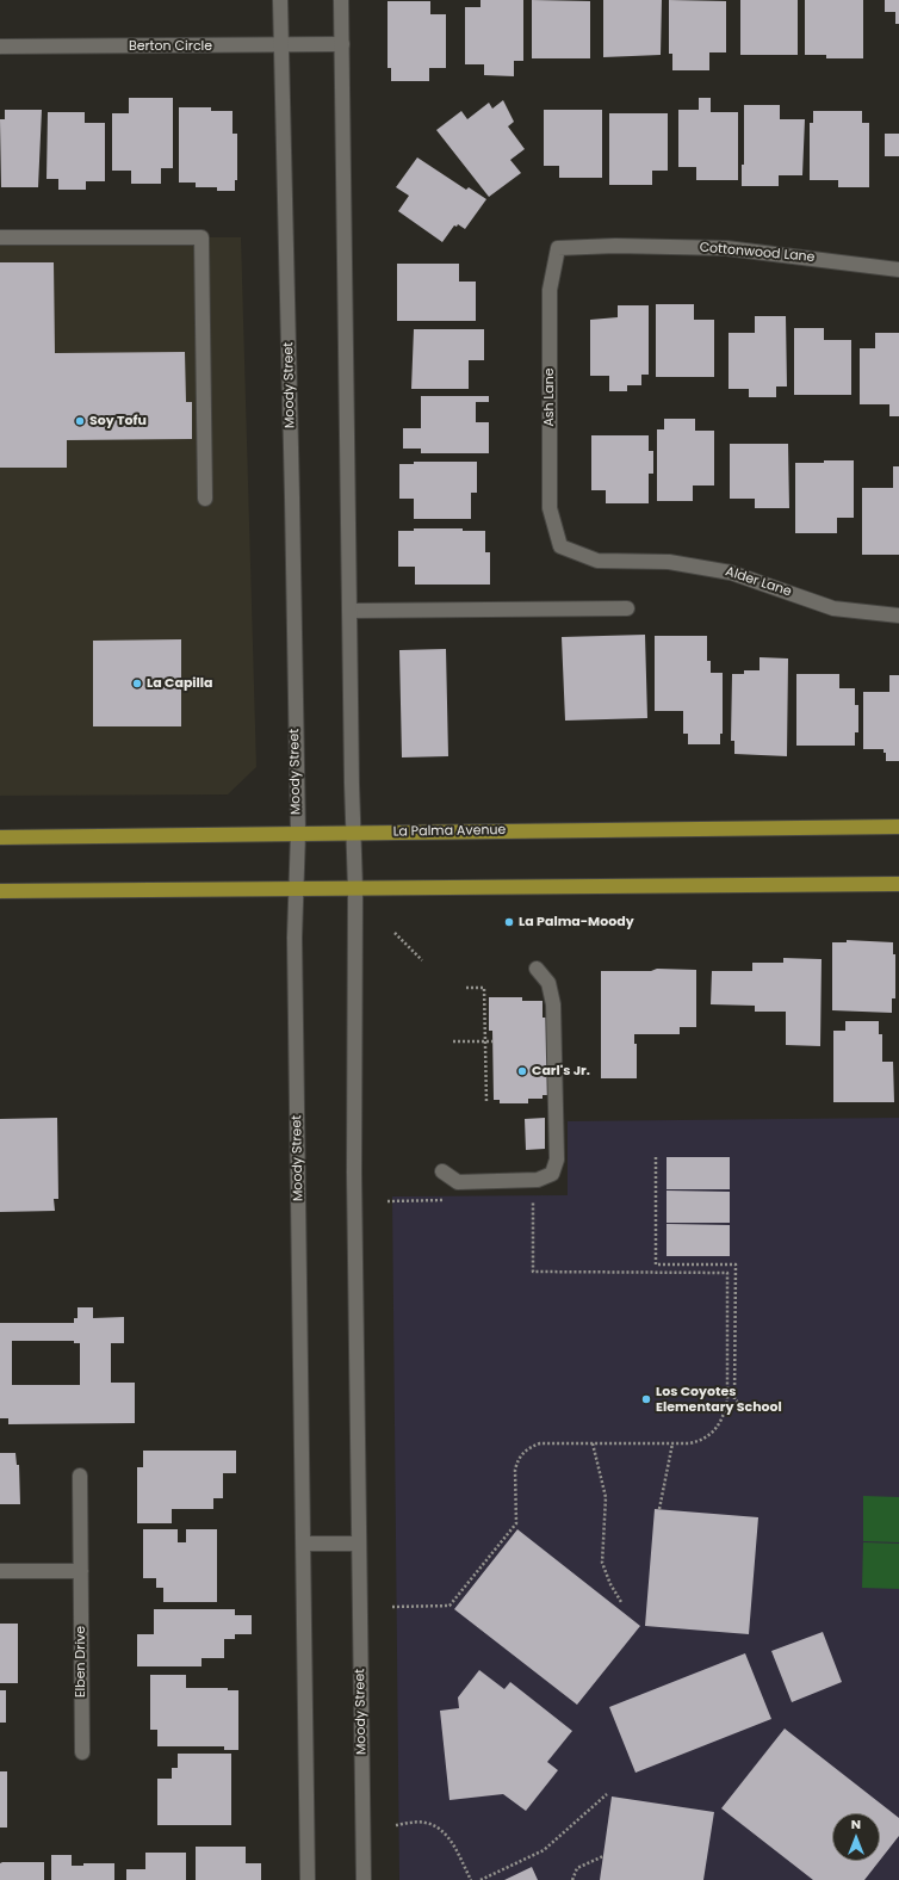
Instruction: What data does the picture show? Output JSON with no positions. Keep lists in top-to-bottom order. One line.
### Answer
{"streets":{"main road":["Berton Circle","Cottonwood Lane","Moody Street","Ash Lane","Alder Lane","La Palma Avenue","Elben Drive"]},"crossings":[["Berton Circle","Moody Street"],["Cottonwood Lane","Ash Lane"],["Moody Street","La Palma Avenue"],["Ash Lane","Alder Lane"]],"places":["Soy Tofu","La Capilla","La Palma-Moody","Carl's Jr.","Los Coyotes Elementary School"],"north":"top"}
